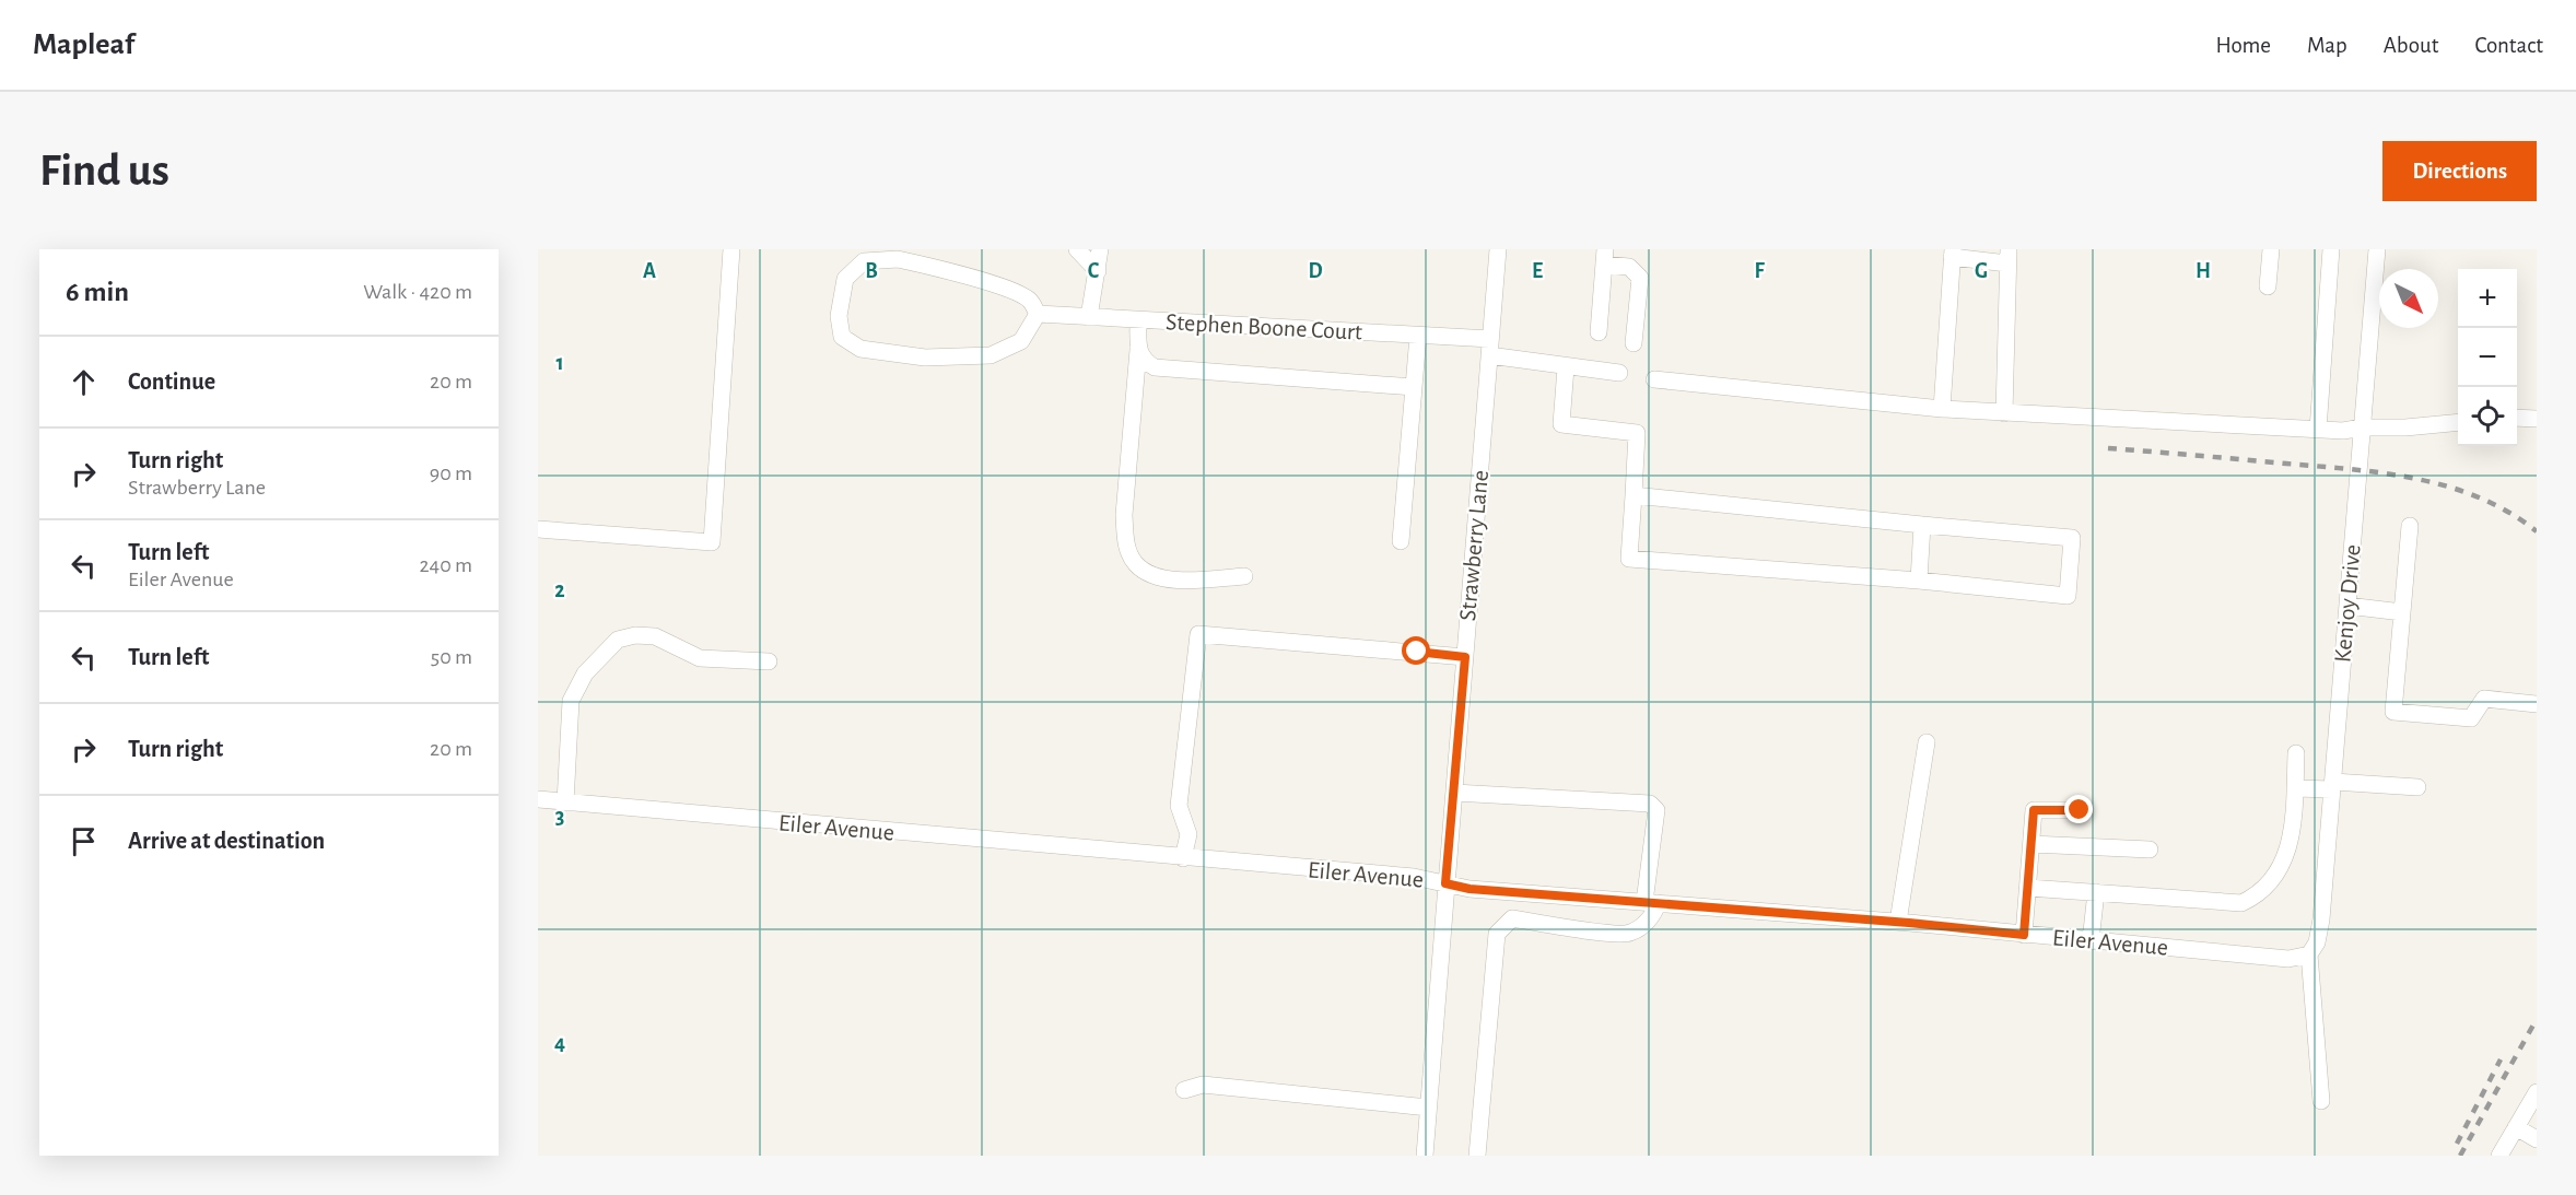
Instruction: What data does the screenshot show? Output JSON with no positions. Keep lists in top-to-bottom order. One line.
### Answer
{"streets":{"street":["Stephen Boone Court","Strawberry Lane","Kenjoy Drive","Eiler Avenue"]},"crossings":[["Stephen Boone Court","Strawberry Lane"],["Strawberry Lane","Eiler Avenue"],["Kenjoy Drive","Eiler Avenue"]],"north":"bottom right","page":{"header":"Mapleaf","nav":["Home","Map","About","Contact"],"buttons":"Directions","title":"Find us","heading":["6 min","Walk · 420 m"],"map_buttons":["+","−"],"list":[["Continue","20 m"],["Turn right","Strawberry Lane","90 m"],["Turn left","Eiler Avenue","240 m"],["Turn left","50 m"],["Turn right","20 m"],"Arrive at destination"]},"grid":{"columns":["A","B","C","D","E","F","G","H"],"rows":["1","2","3","4"]}}
